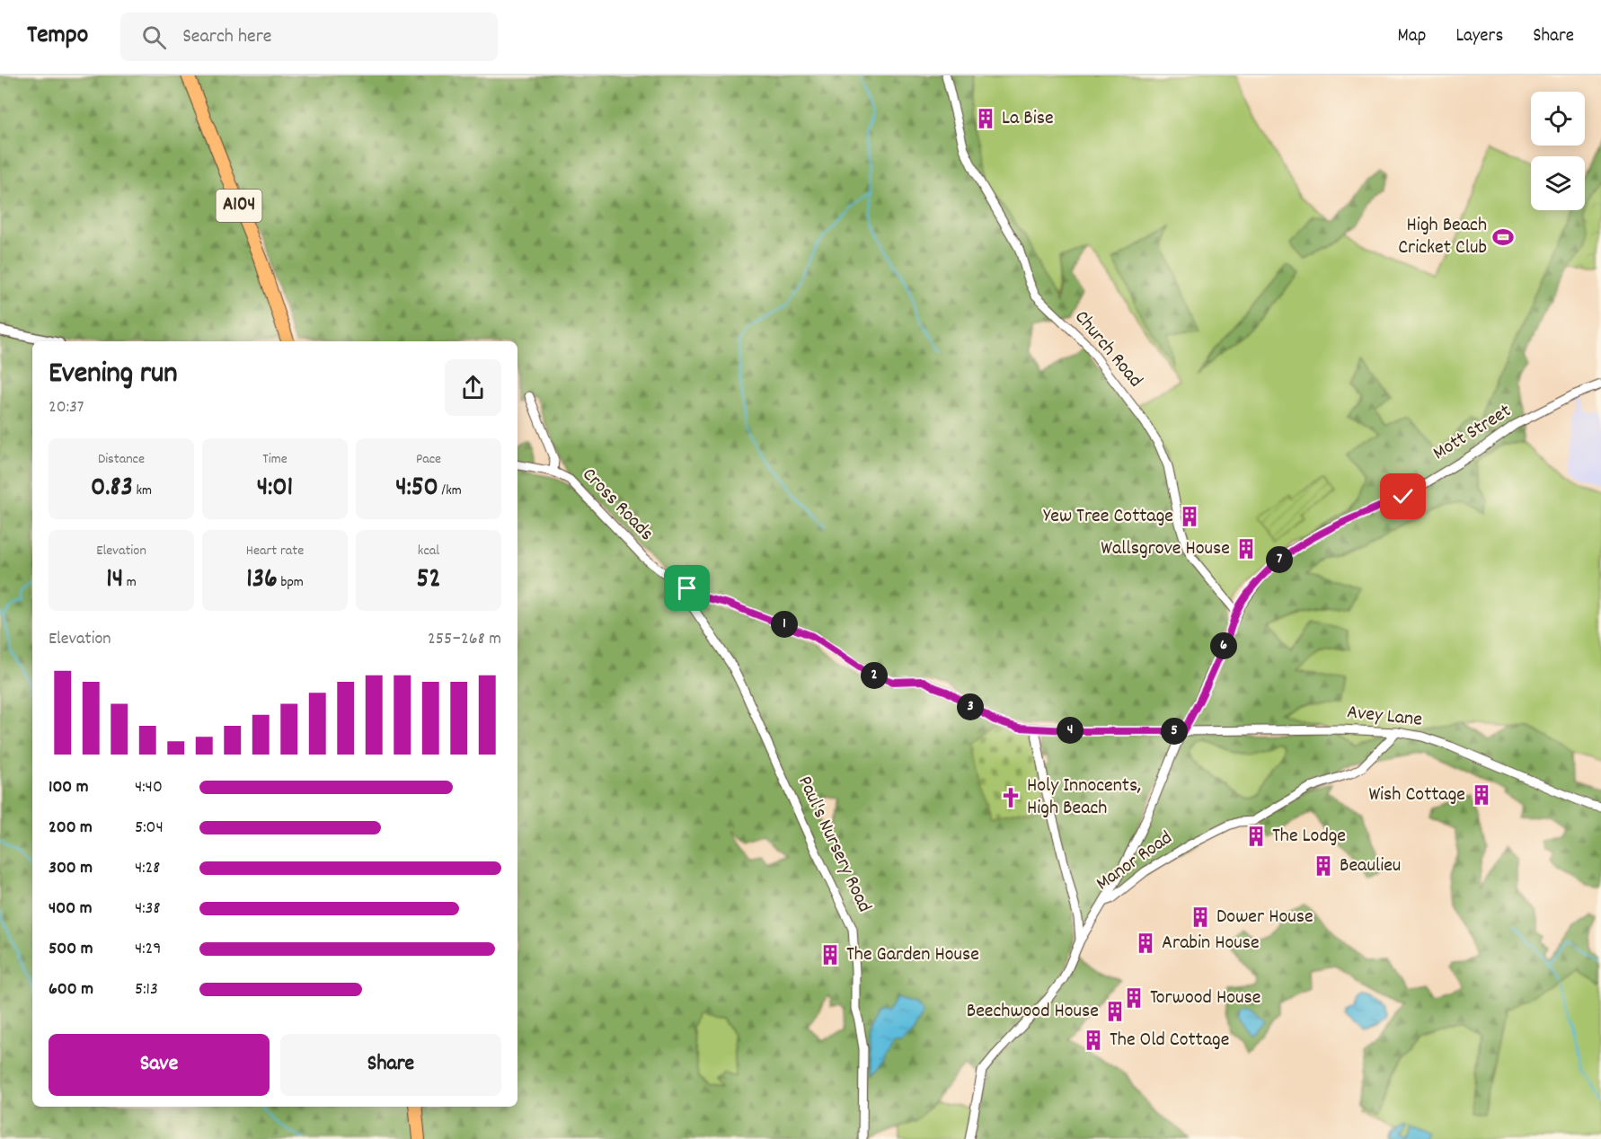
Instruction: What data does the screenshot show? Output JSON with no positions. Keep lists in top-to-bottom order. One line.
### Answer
{"streets":{"main road":["A104"],"street":["Church Road","Mott Street","Cross Roads","Avey Lane","Paul's Nursery Road","Manor Road"]},"crossings":[["Church Road","Mott Street"],["Mott Street","Avey Lane"],["Mott Street","Manor Road"],["Cross Roads","Avey Lane"],["Cross Roads","Paul's Nursery Road"],["Avey Lane","Manor Road"]],"places":{"building":["La Bise","Yew Tree Cottage","Wallsgrove House","Wish Cottage","The Lodge","Beaulieu","Dower House","Arabin House","The Garden House","Torwood House","Beechwood House","The Old Cottage"],"sports":["High Beach Cricket Club"],"church":["Holy Innocents, High Beach"]},"page":{"header":"Tempo","search":"Search here","nav":["Map","Layers","Share"],"heading":["Evening run","20:37"],"stats":[["Distance","0.83 km"],["Time","4:01"],["Pace","4:50 /km"],["Elevation","14 m"],["Heart rate","136 bpm"],["kcal","52"]],"pins":["7","1","6","2","3","4","5"],"chart":["Elevation","255–268 m"],"list":[{"name":"100 m","note":"4:40"},{"name":"200 m","note":"5:04"},{"name":"300 m","note":"4:28"},{"name":"400 m","note":"4:38"},{"name":"500 m","note":"4:29"},{"name":"600 m","note":"5:13"}],"buttons":["Save","Share"]}}
